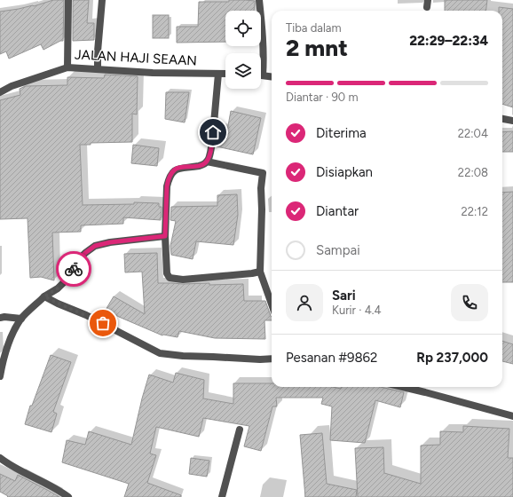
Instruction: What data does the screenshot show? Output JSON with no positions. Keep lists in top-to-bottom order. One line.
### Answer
{"streets":{"street":["JALAN HAJI SEAAN"]},"page":{"heading":["2 mnt","Tiba dalam","22:29–22:34"],"panel":["Sari","Kurir · 4.4","Pesanan #9862","Rp 237,000"],"bar":"Diantar · 90 m","list":[["Diterima","22:04"],["Disiapkan","22:08"],["Diantar","22:12"],"Sampai"]}}
